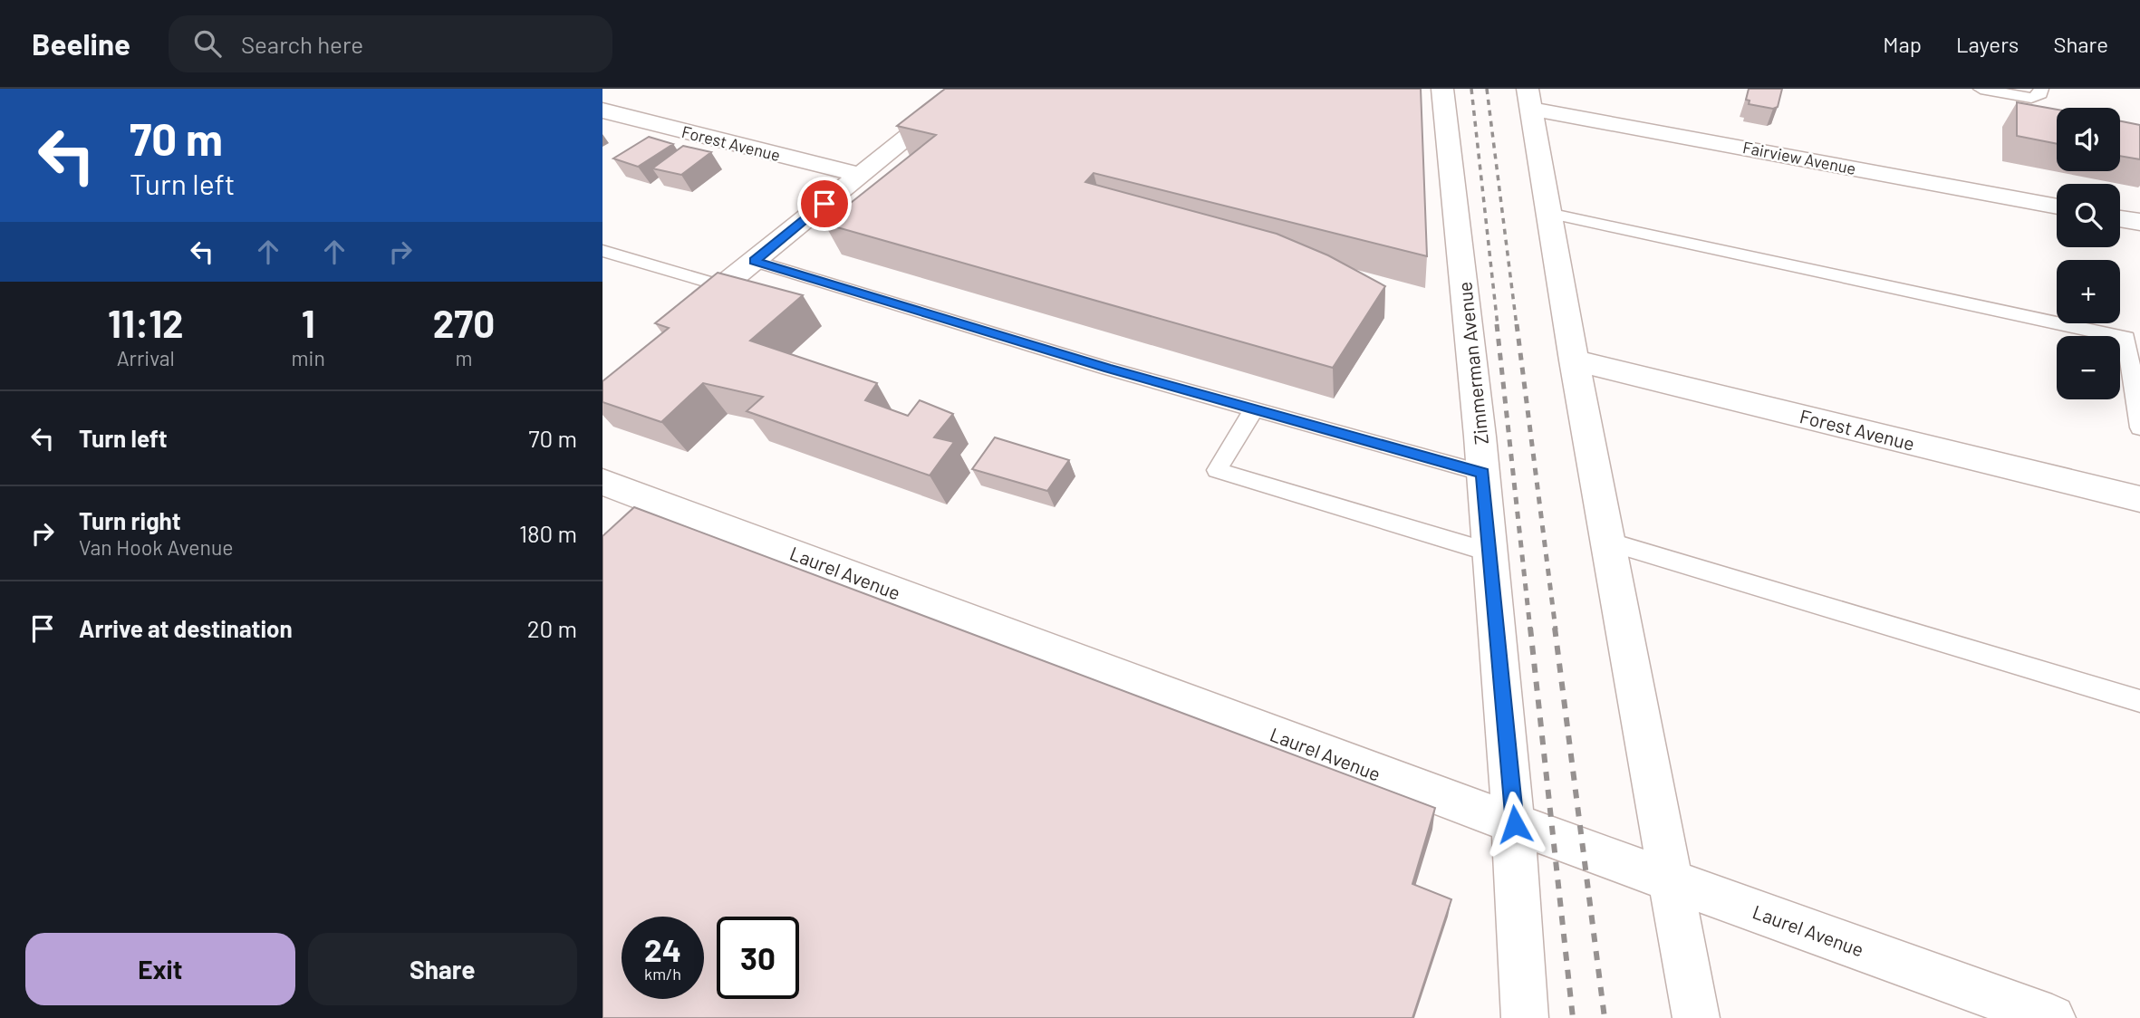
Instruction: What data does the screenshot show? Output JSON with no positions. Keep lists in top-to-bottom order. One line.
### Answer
{"streets":{"street":["Forest Avenue","Fairview Avenue","Zimmerman Avenue","Laurel Avenue"]},"crossings":[["Zimmerman Avenue","Laurel Avenue"]],"page":{"header":"Beeline","search":"Search here","nav":["Map","Layers","Share"],"turn":["70 m","Turn left"],"map_buttons":["+","−"],"eta":["11:12","Arrival","1","min","270","m"],"list":[{"name":"Turn left","value":"70 m"},{"name":"Turn right","note":"Van Hook Avenue","value":"180 m"},{"name":"Arrive at destination","value":"20 m"}],"speed":"24 km/h","limit":"30","buttons":["Exit","Share"]}}
